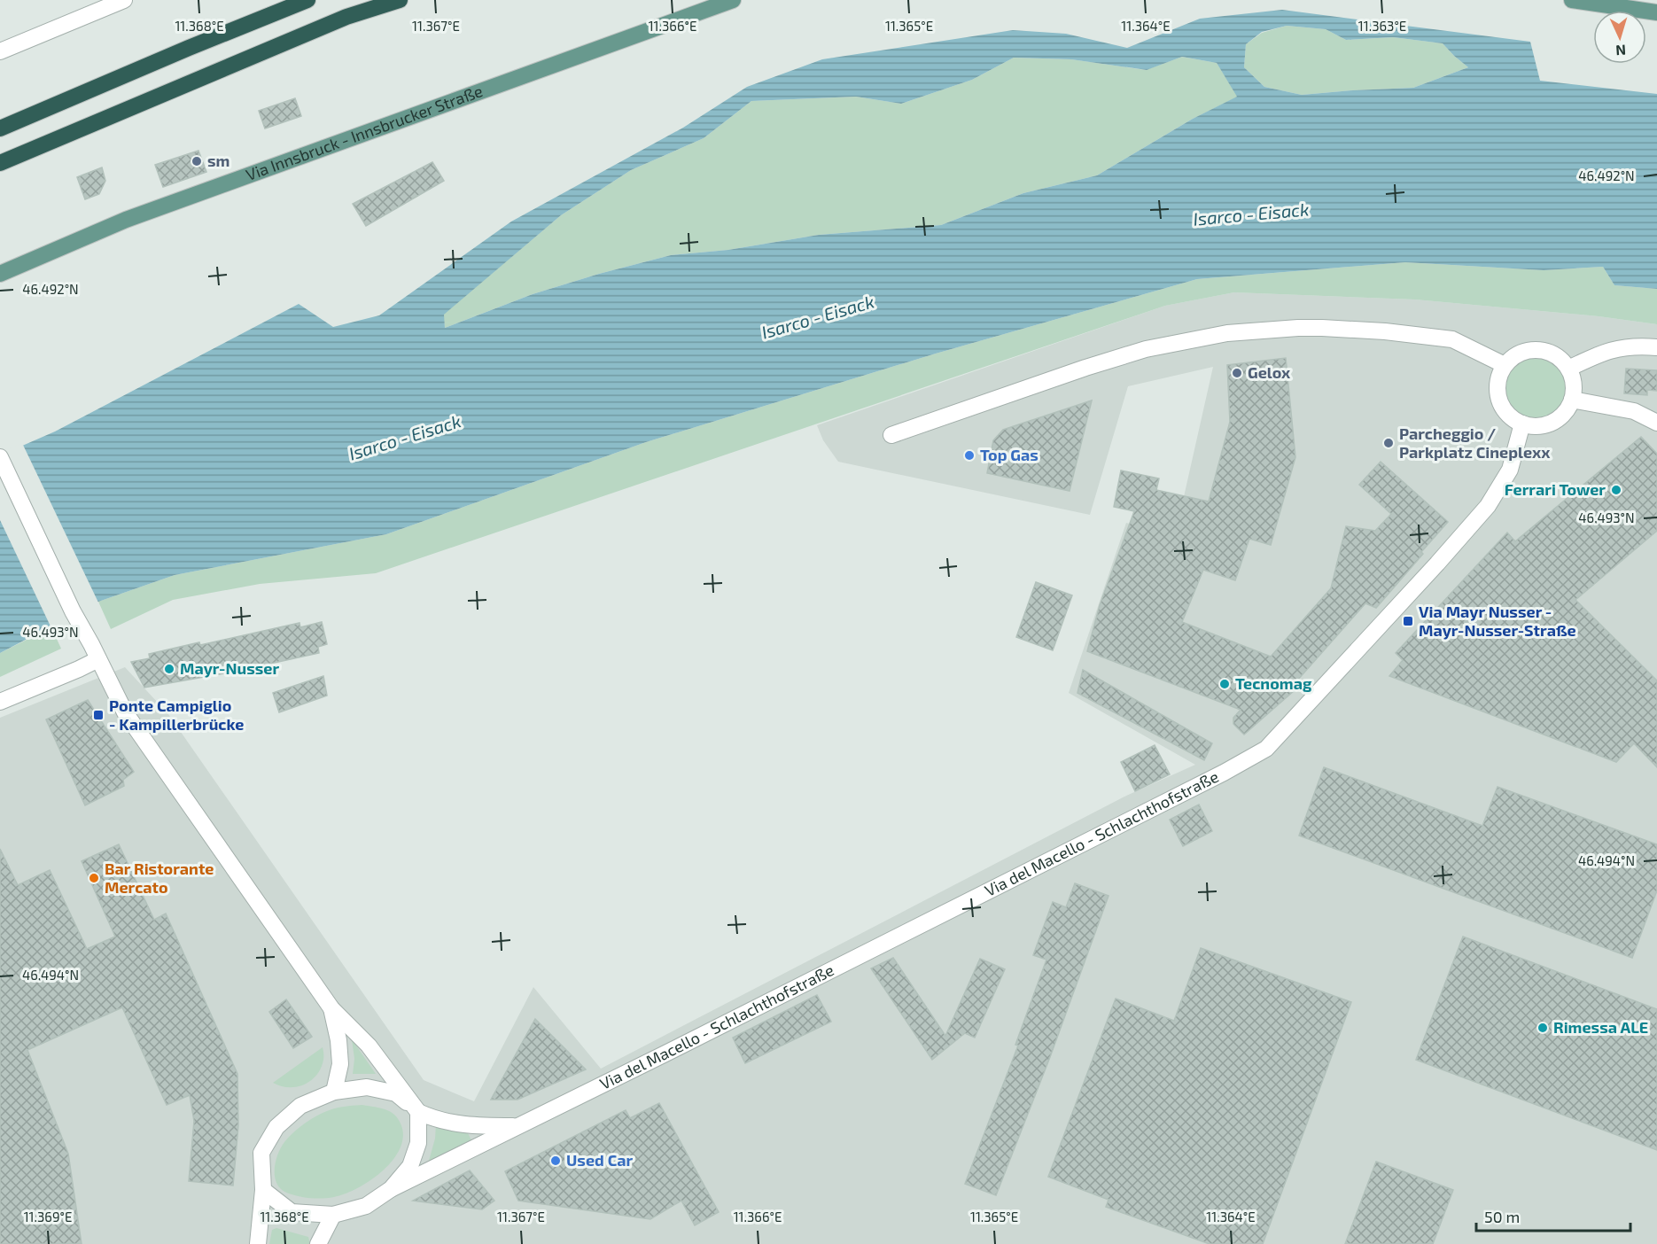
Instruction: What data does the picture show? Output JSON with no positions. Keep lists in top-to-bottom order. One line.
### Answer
{"streets":{"main road":["Via Innsbruck - Innsbrucker Straße"],"street":["Via del Macello - Schlachthofstraße"]},"water":["Isarco - Eisack"],"places":{"other":["sm","Gelox","Parcheggio / Parkplatz Cineplexx","Top Gas","Ferrari Tower","Mayr-Nusser","Tecnomag","Bar Ristorante Mercato","Rimessa ALE","Used Car"],"transit":["Via Mayr Nusser - Mayr-Nusser-Straße","Ponte Campiglio - Kampillerbrücke"]},"scale_bar":"50 m","north":"bottom","coordinates":["11.368°E","11.367°E","11.366°E","11.365°E","11.364°E","11.363°E","46.492°N","46.493°N","46.494°N","11.369°E"]}
